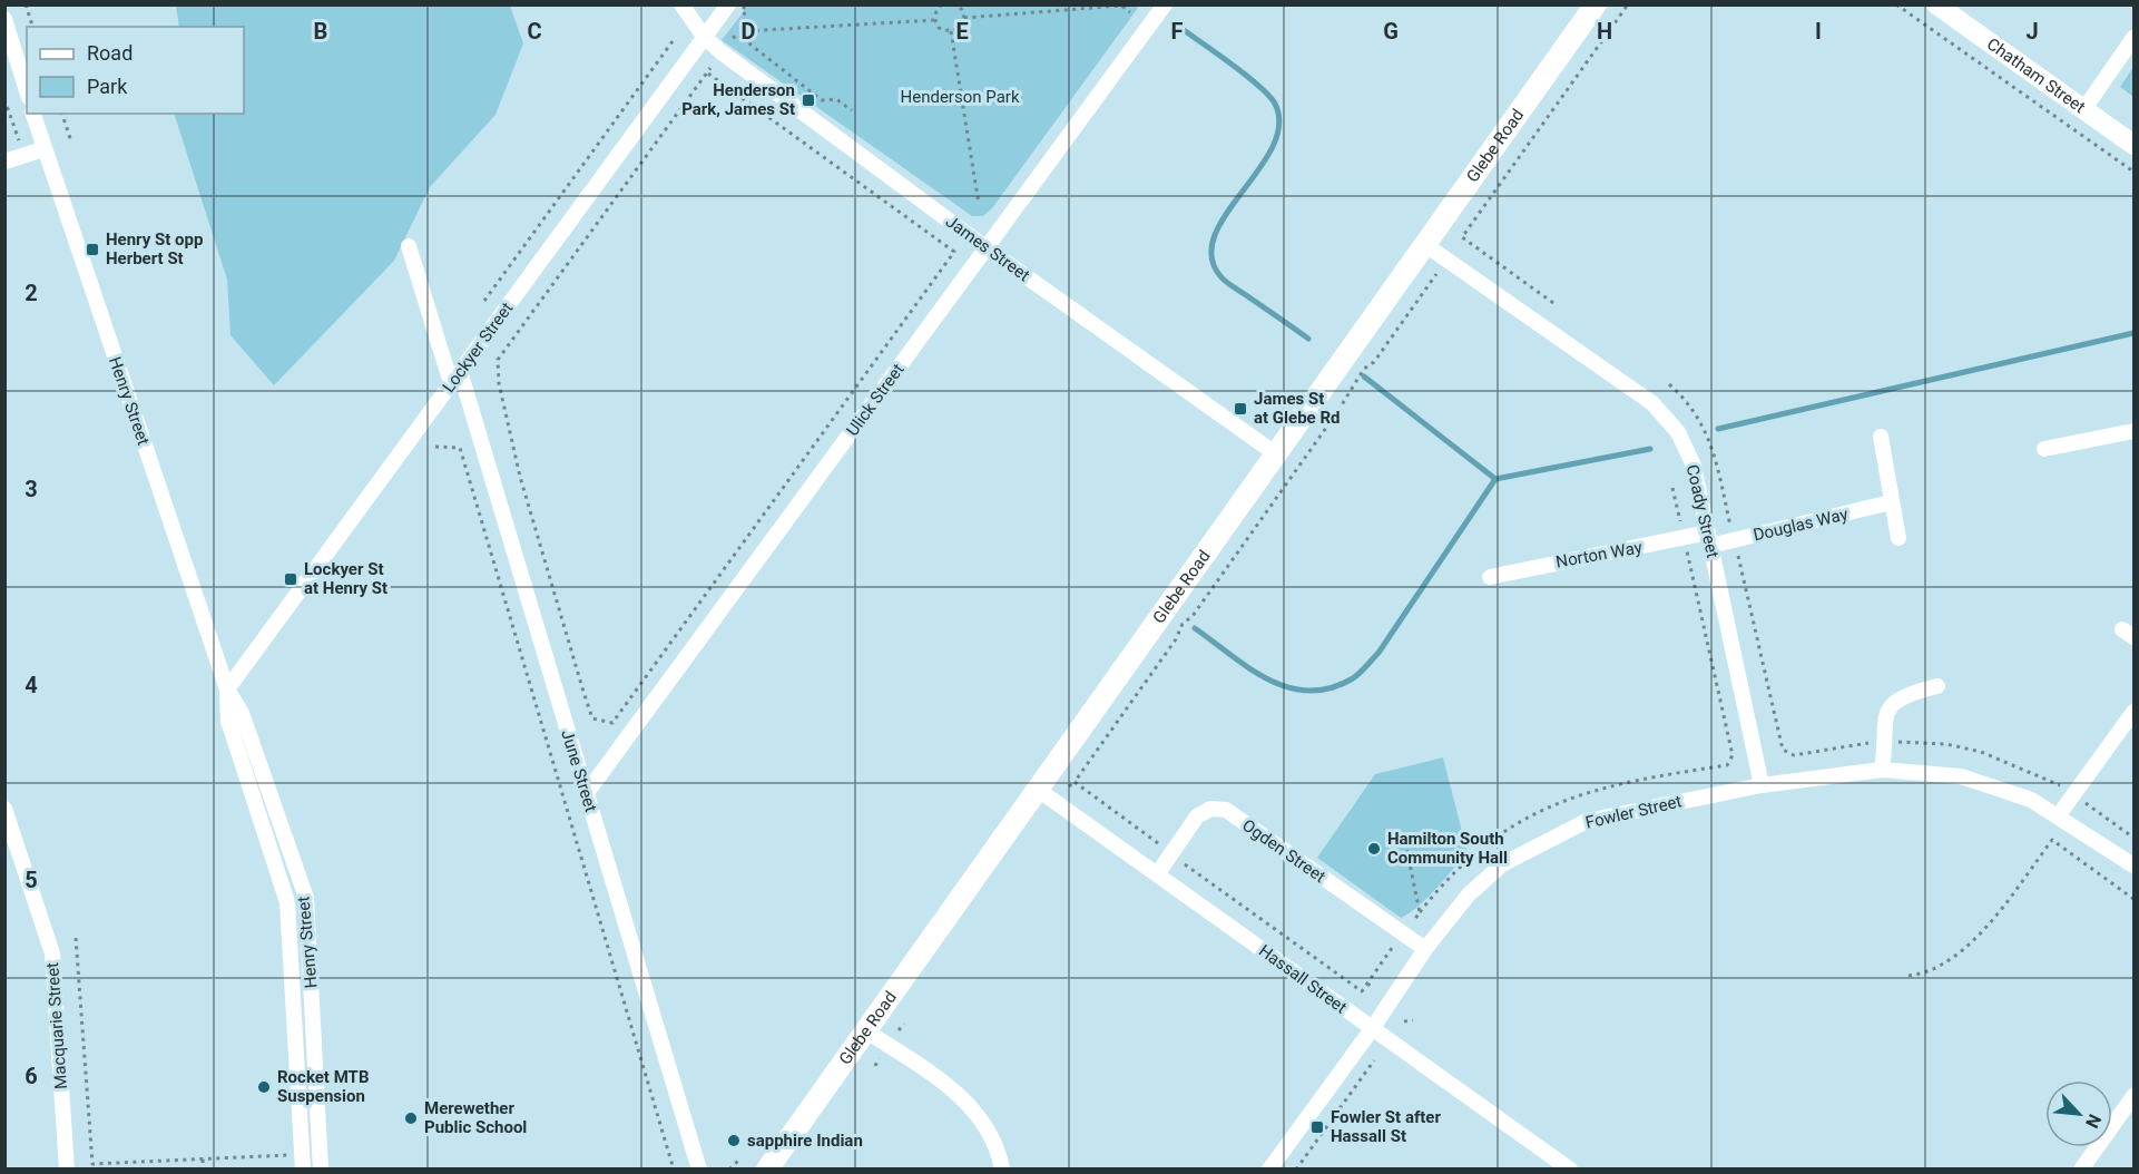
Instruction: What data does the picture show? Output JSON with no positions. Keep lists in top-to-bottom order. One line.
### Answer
{"streets":{"main road":["Glebe Road"],"street":["Chatham Street","James Street","Lockyer Street","Ulick Street","Henry Street","Coady Street","Douglas Way","Norton Way","June Street","Fowler Street","Ogden Street","Hassall Street","Macquarie Street"]},"crossings":[["Glebe Road","James Street"],["Glebe Road","Coady Street"],["Glebe Road","Hassall Street"],["James Street","Lockyer Street"],["James Street","Ulick Street"],["Lockyer Street","Henry Street"],["Lockyer Street","June Street"],["Ulick Street","June Street"],["Coady Street","Douglas Way"],["Coady Street","Norton Way"],["Coady Street","Fowler Street"],["Douglas Way","Norton Way"],["Fowler Street","Ogden Street"],["Fowler Street","Hassall Street"],["Ogden Street","Hassall Street"]],"parks":["Henderson Park"],"places":{"transit":["Henderson Park, James St","Henry St opp Herbert St","James St at Glebe Rd","Lockyer St at Henry St","Fowler St after Hassall St"],"other":["Hamilton South Community Hall","Rocket MTB Suspension","Merewether Public School","sapphire Indian"]},"legend":["Road","Park"],"north":"bottom right","grid":{"columns":["B","C","D","E","F","G","H","I","J"],"rows":["2","3","4","5","6"]}}
